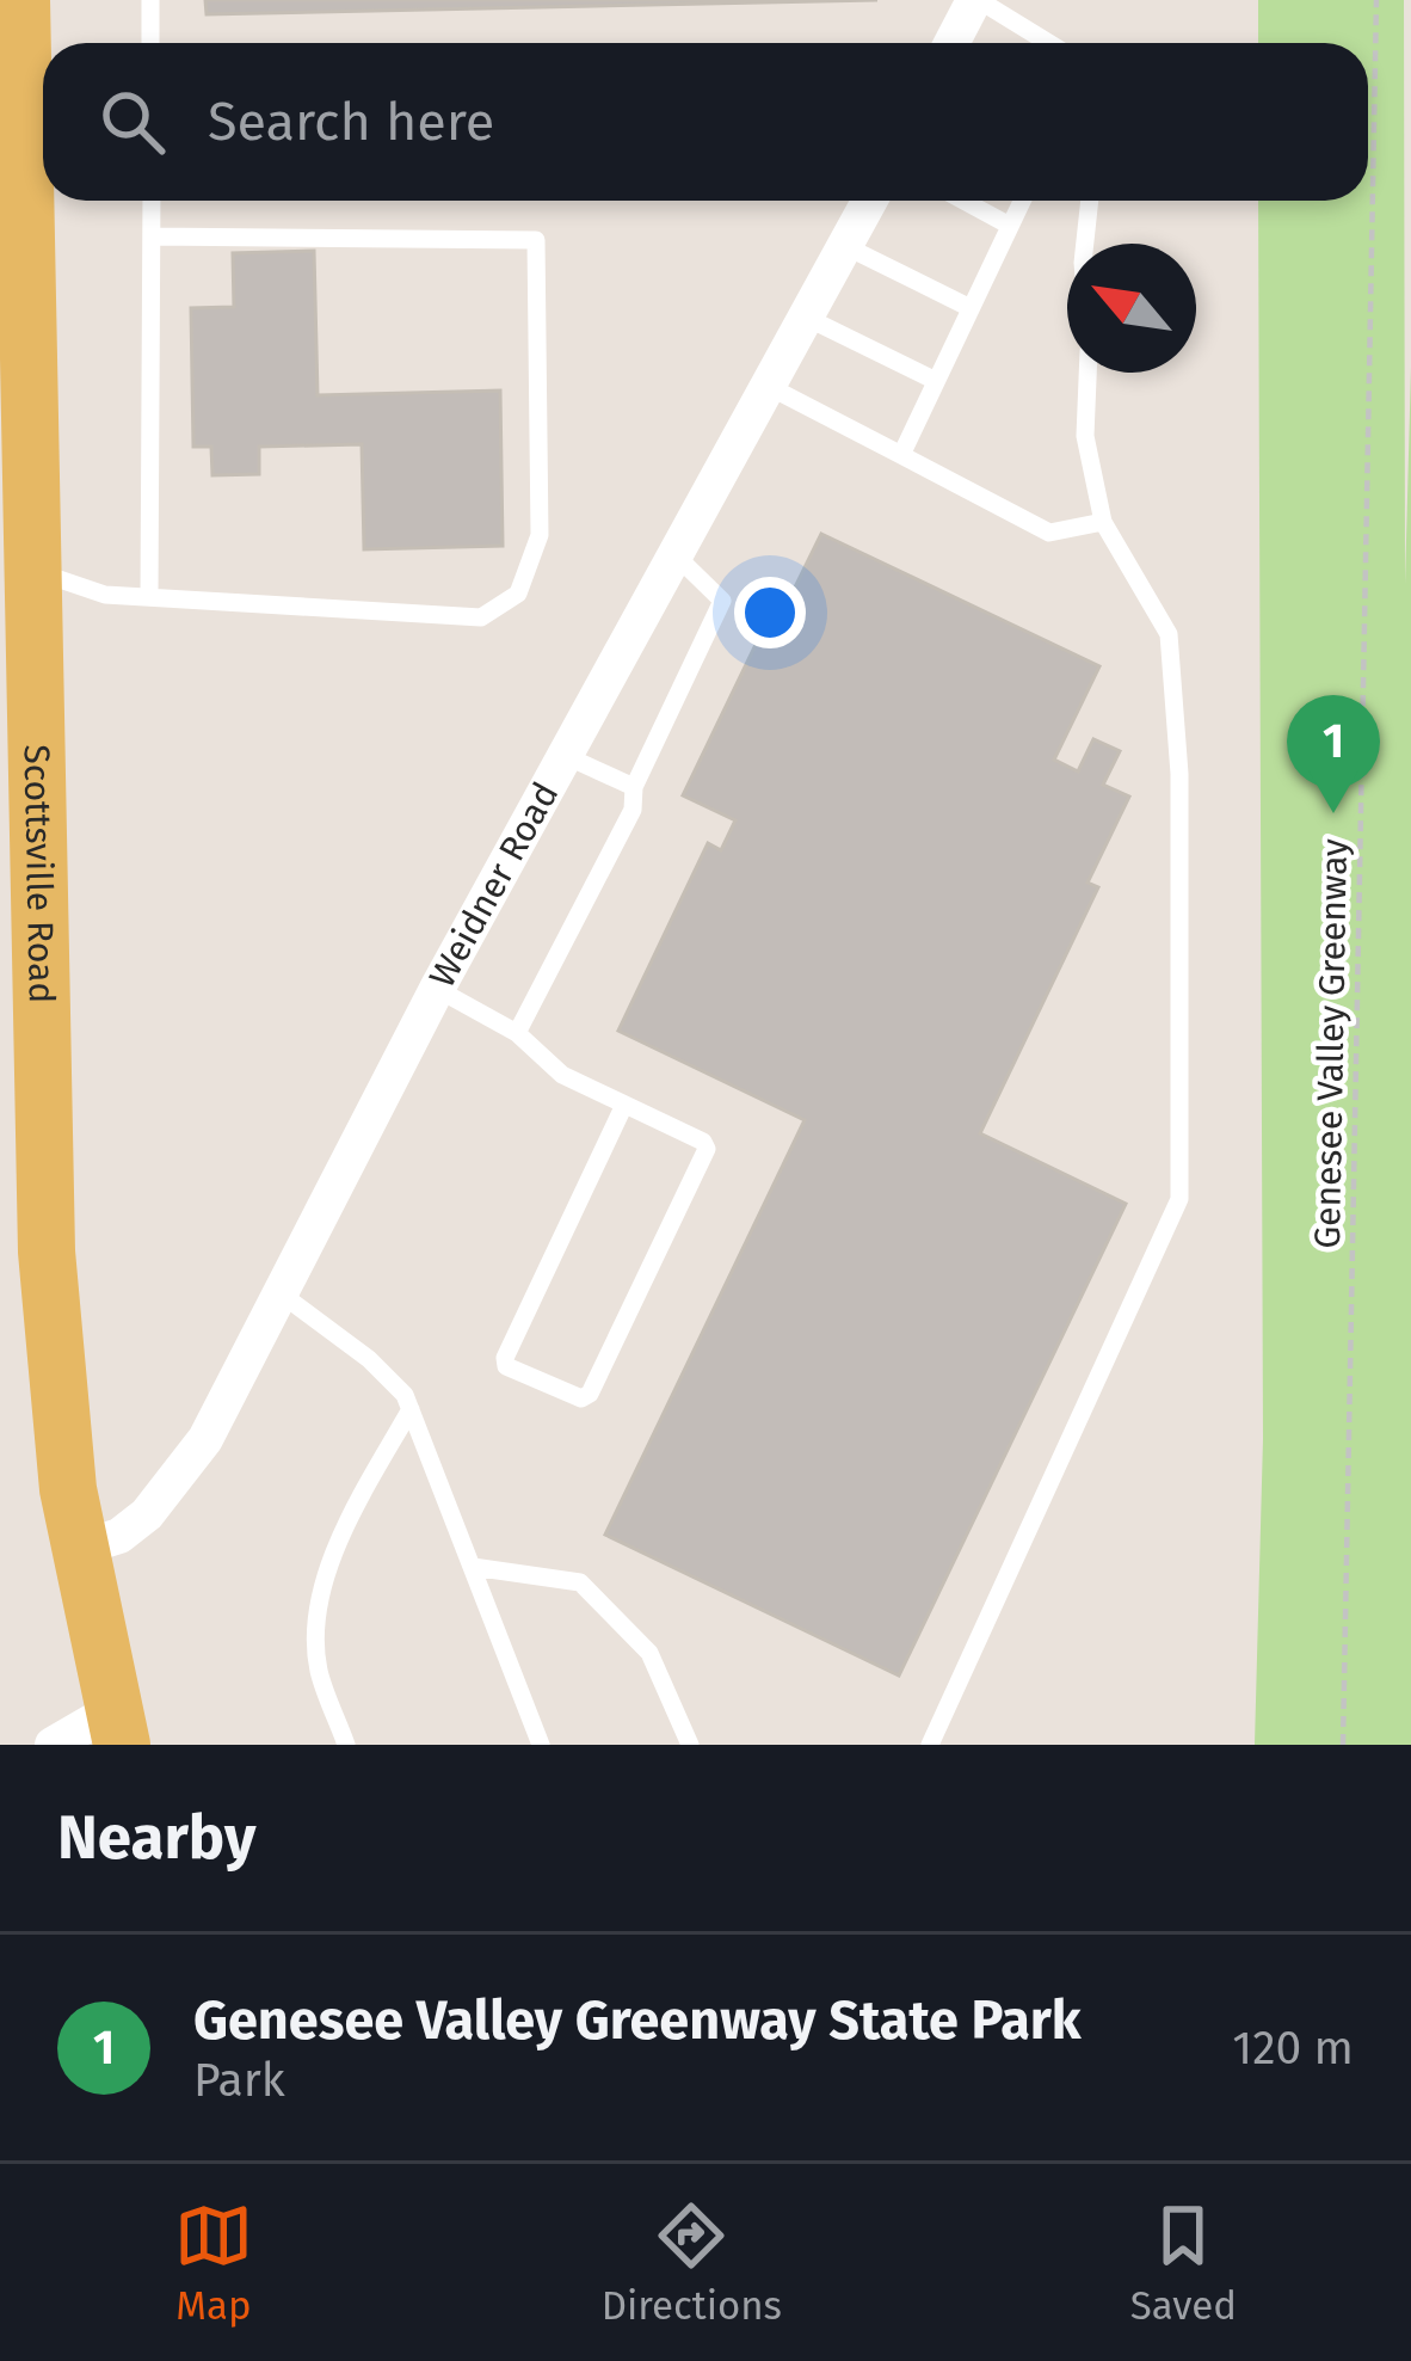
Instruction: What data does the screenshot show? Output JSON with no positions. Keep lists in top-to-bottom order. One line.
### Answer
{"streets":{"main road":["Scottsville Road"],"street":["Weidner Road"],"path":["Genesee Valley Greenway"]},"crossings":[["Scottsville Road","Weidner Road"]],"north":"top left","page":{"search":"Search here","pins":"1","heading":"Nearby","list":[{"mark":"1","name":"Genesee Valley Greenway State Park","note":"Park","value":"120 m"}],"nav":["Map","Directions","Saved"]}}
